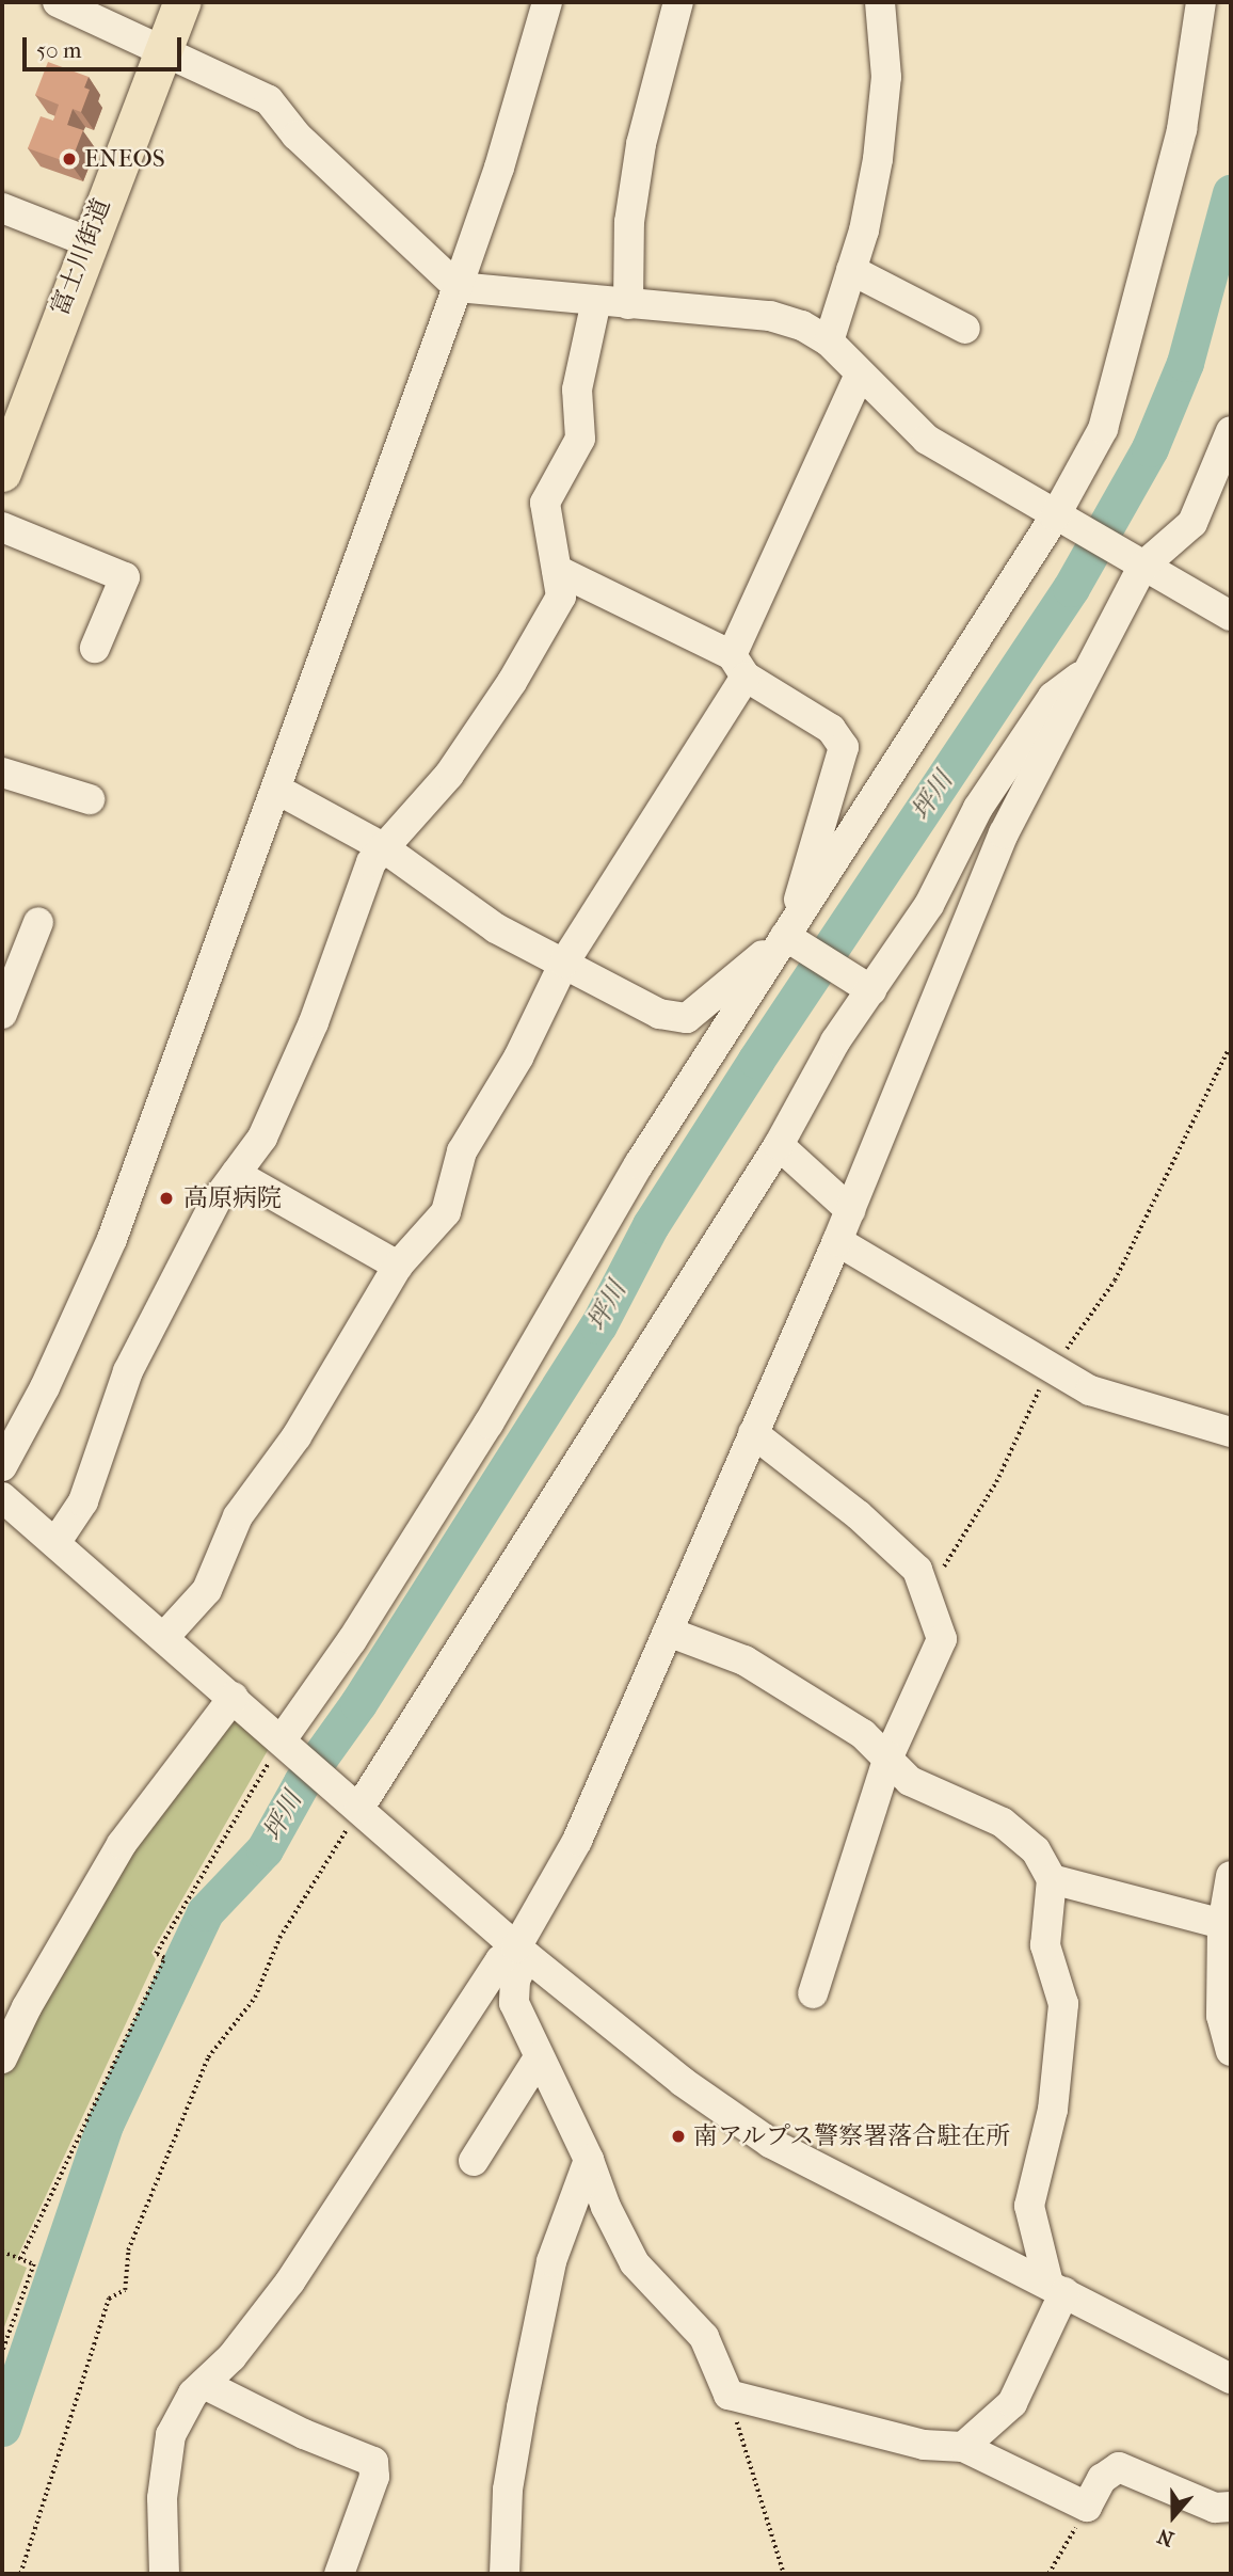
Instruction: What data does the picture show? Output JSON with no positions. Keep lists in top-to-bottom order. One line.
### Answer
{"streets":{"main road":["富士川街道"]},"water":["坪川"],"places":["ENEOS","高原病院","南アルプス警察署落合駐在所"],"scale_bar":"50 m","north":"bottom"}
